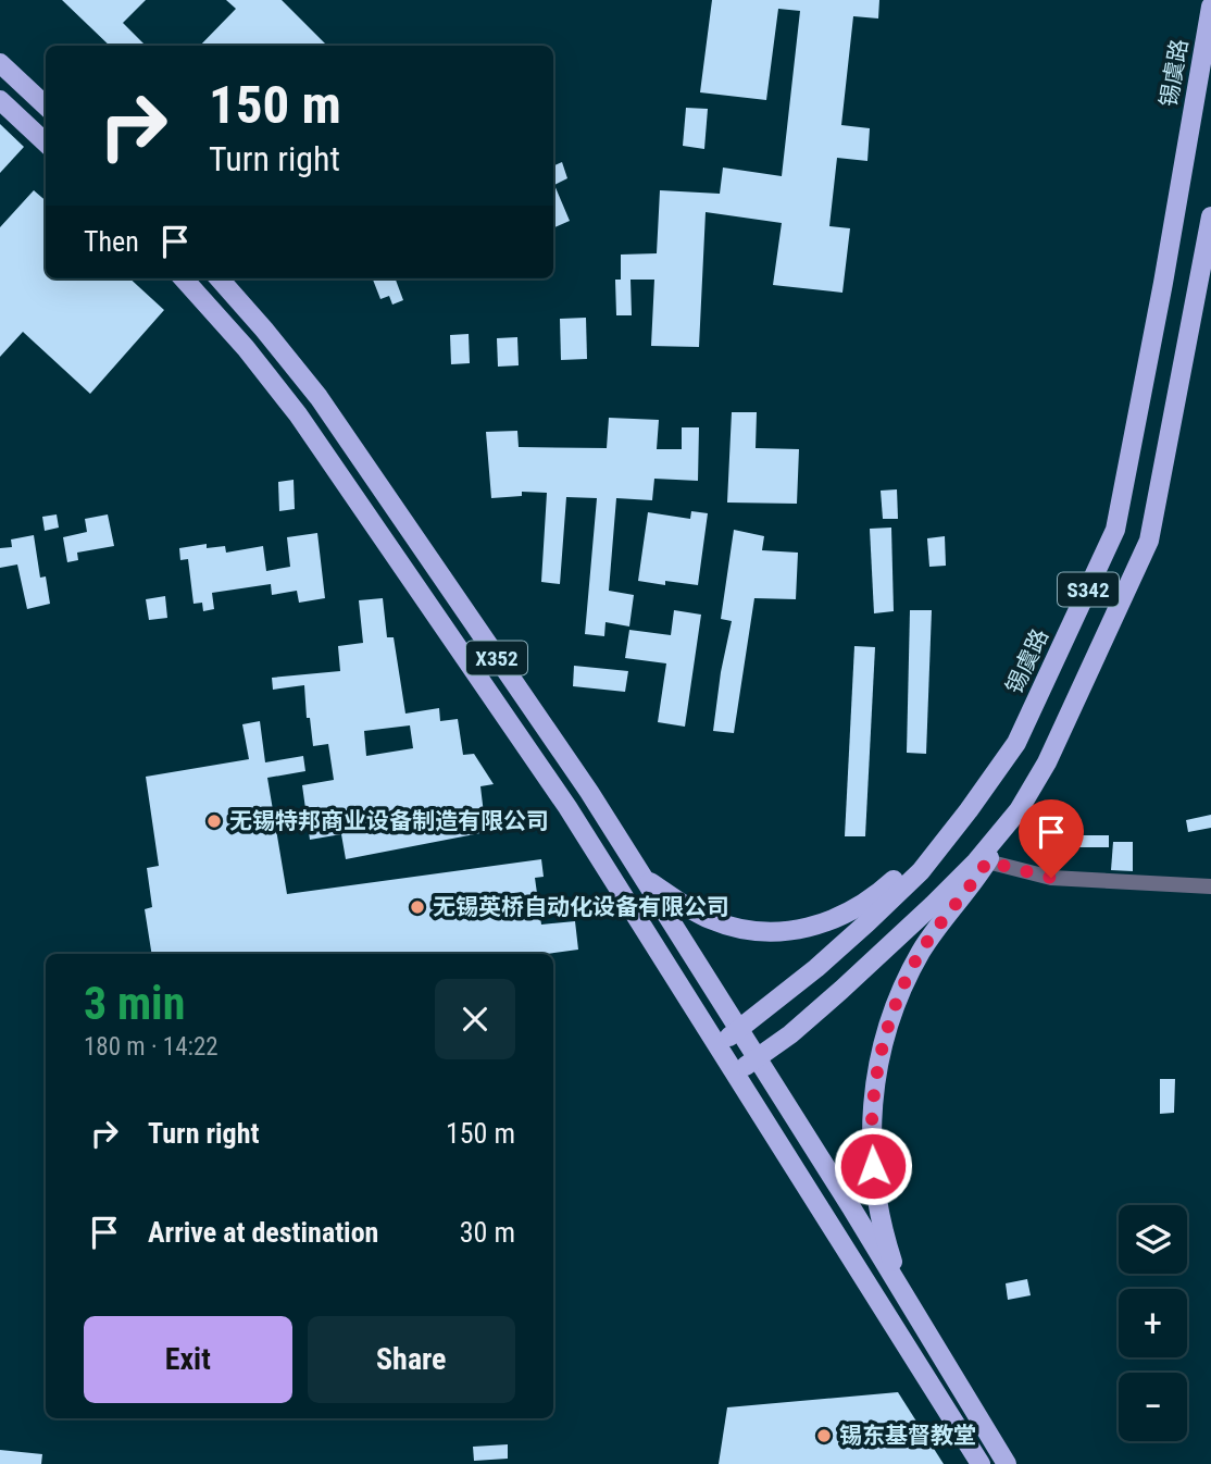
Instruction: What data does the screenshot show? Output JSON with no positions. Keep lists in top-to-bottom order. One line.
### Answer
{"streets":{"main road":["锡虞路","S342","X352"]},"crossings":[["锡虞路","X352"],["S342","X352"]],"places":["无锡特邦商业设备制造有限公司","无锡英桥自动化设备有限公司","锡东基督教堂"],"page":{"turn":["150 m","Turn right"],"then":"Then","heading":["3 min","180 m · 14:22"],"list":[{"name":"Turn right","value":"150 m"},{"name":"Arrive at destination","value":"30 m"}],"map_buttons":["+","−"],"buttons":["Exit","Share"]}}
